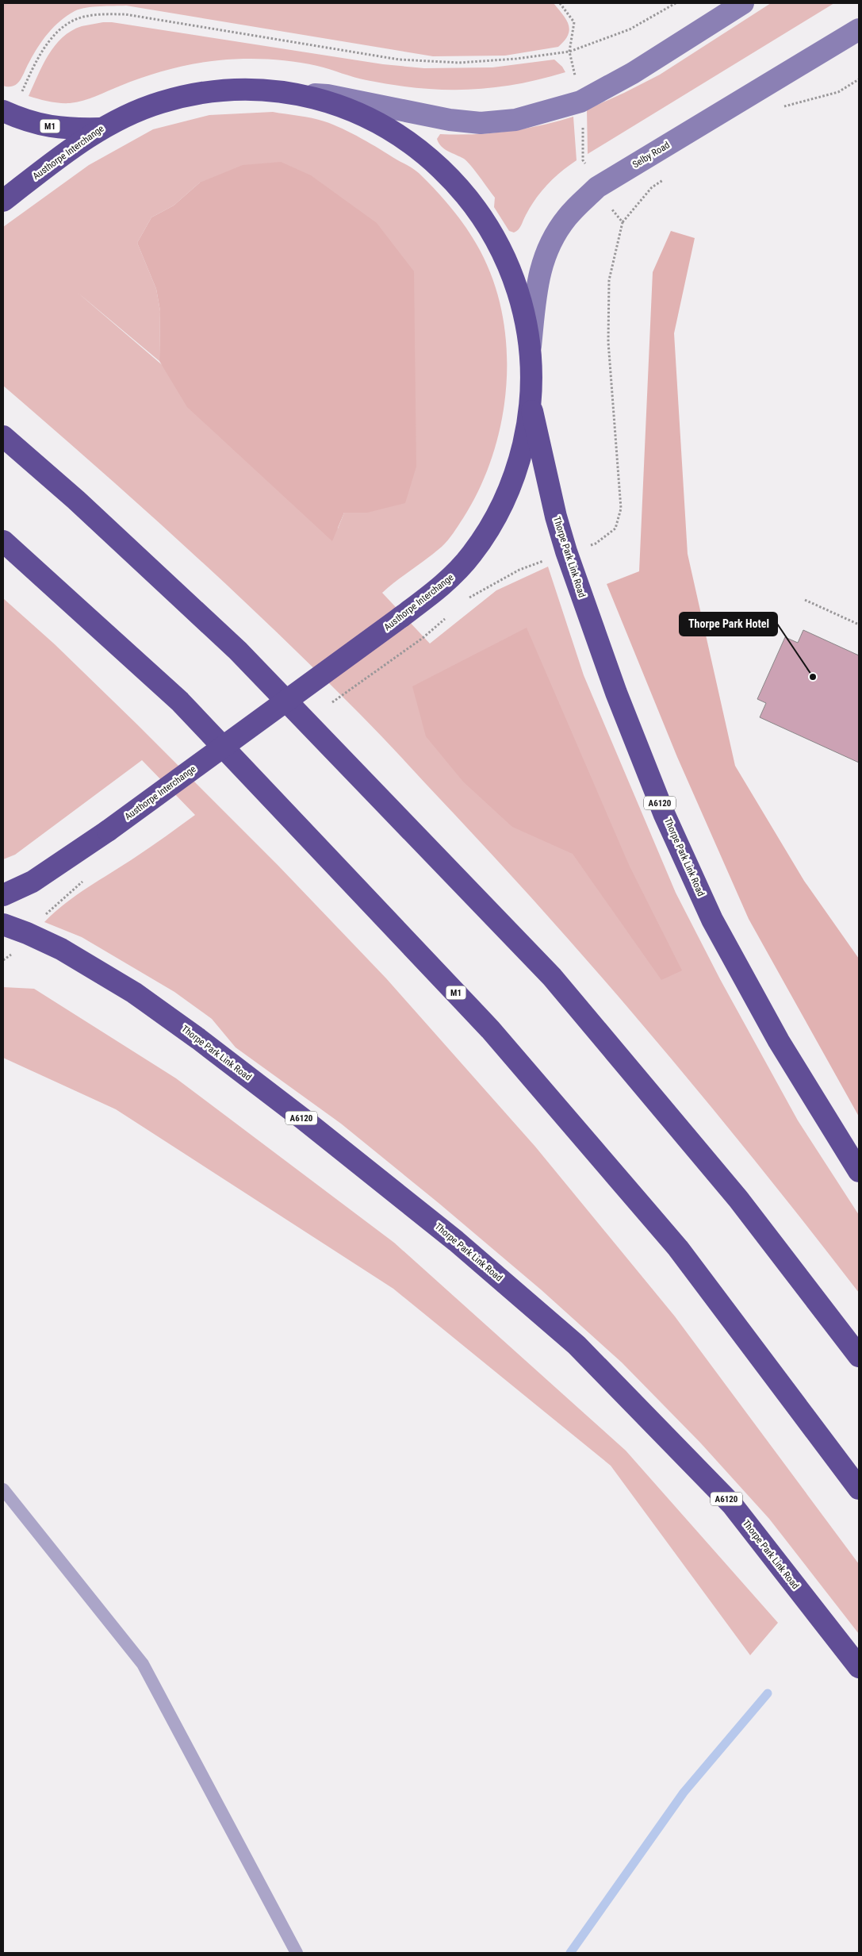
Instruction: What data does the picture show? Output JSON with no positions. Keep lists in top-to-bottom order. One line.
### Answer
{"streets":{"highway":["M1","Austhorpe Interchange","Thorpe Park Link Road","A6120"],"main road":["Selby Road"]},"crossings":[["M1","Austhorpe Interchange"],["Austhorpe Interchange","Selby Road"],["Austhorpe Interchange","Thorpe Park Link Road"]],"places":["Thorpe Park Hotel"]}
